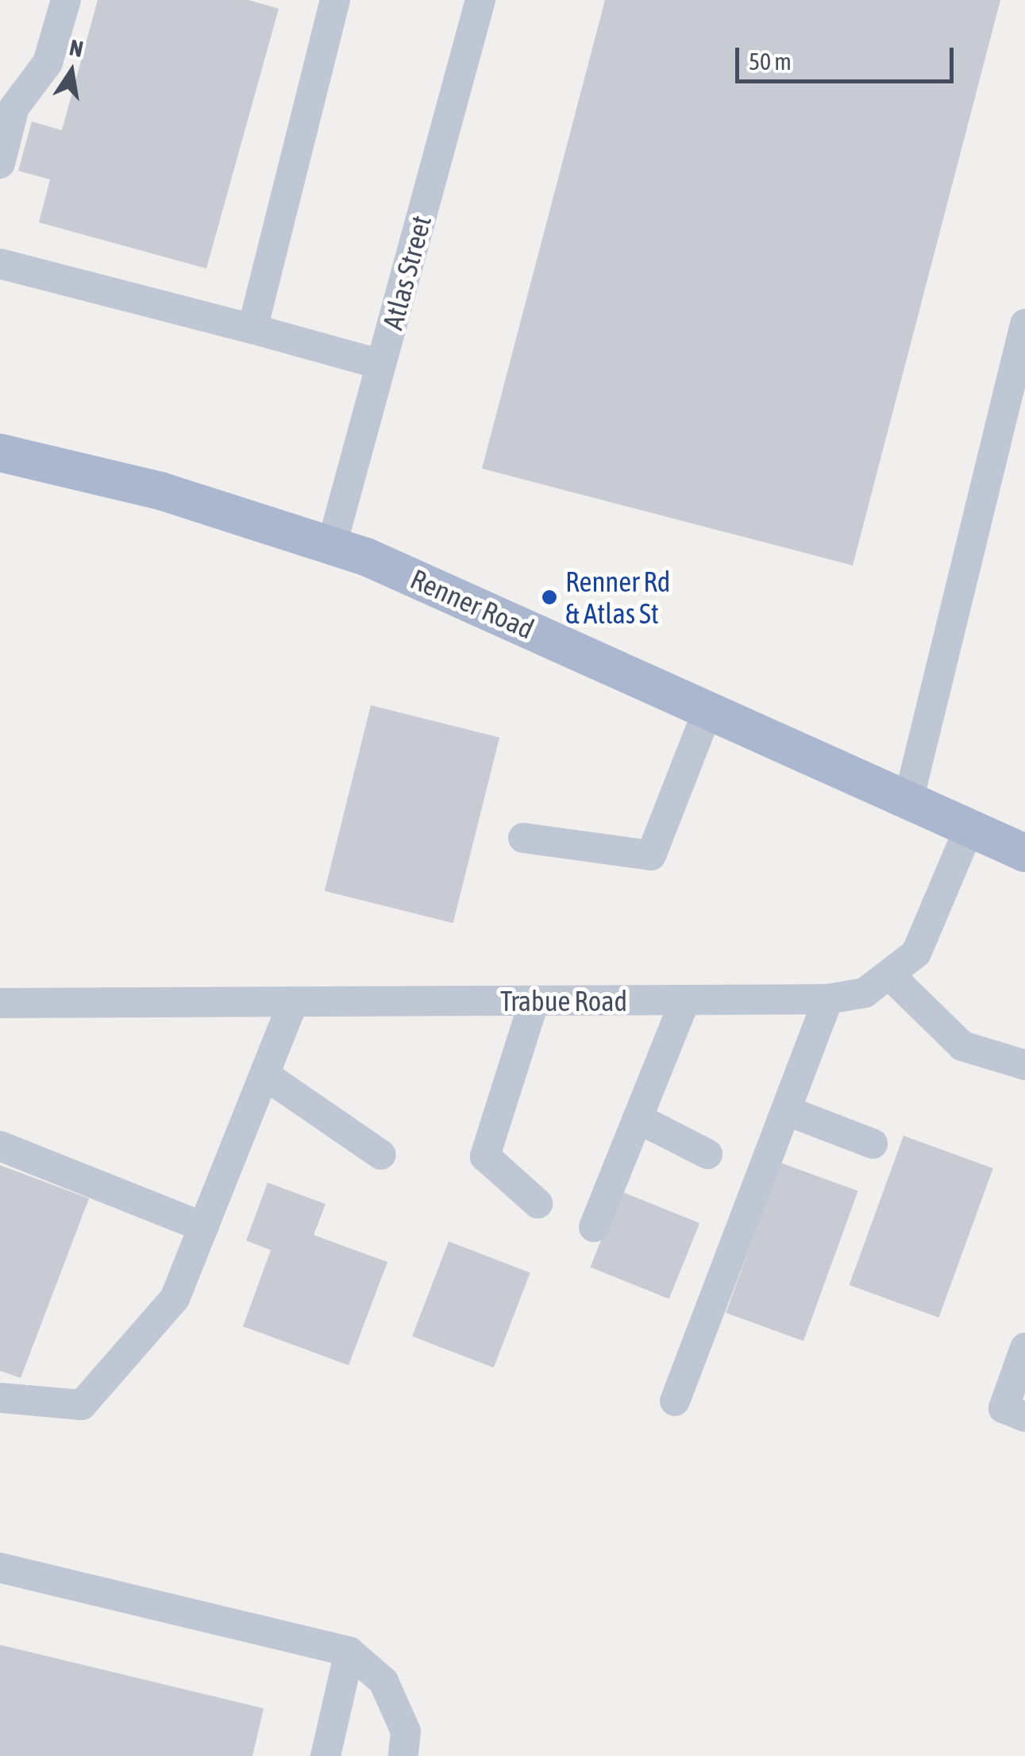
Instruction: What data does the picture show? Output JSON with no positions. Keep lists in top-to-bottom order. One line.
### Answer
{"streets":{"main road":["Renner Road"],"street":["Atlas Street","Trabue Road"]},"crossings":[["Atlas Street","Renner Road"],["Renner Road","Trabue Road"]],"places":["Renner Rd & Atlas St"],"scale_bar":"50 m","north":"top"}
